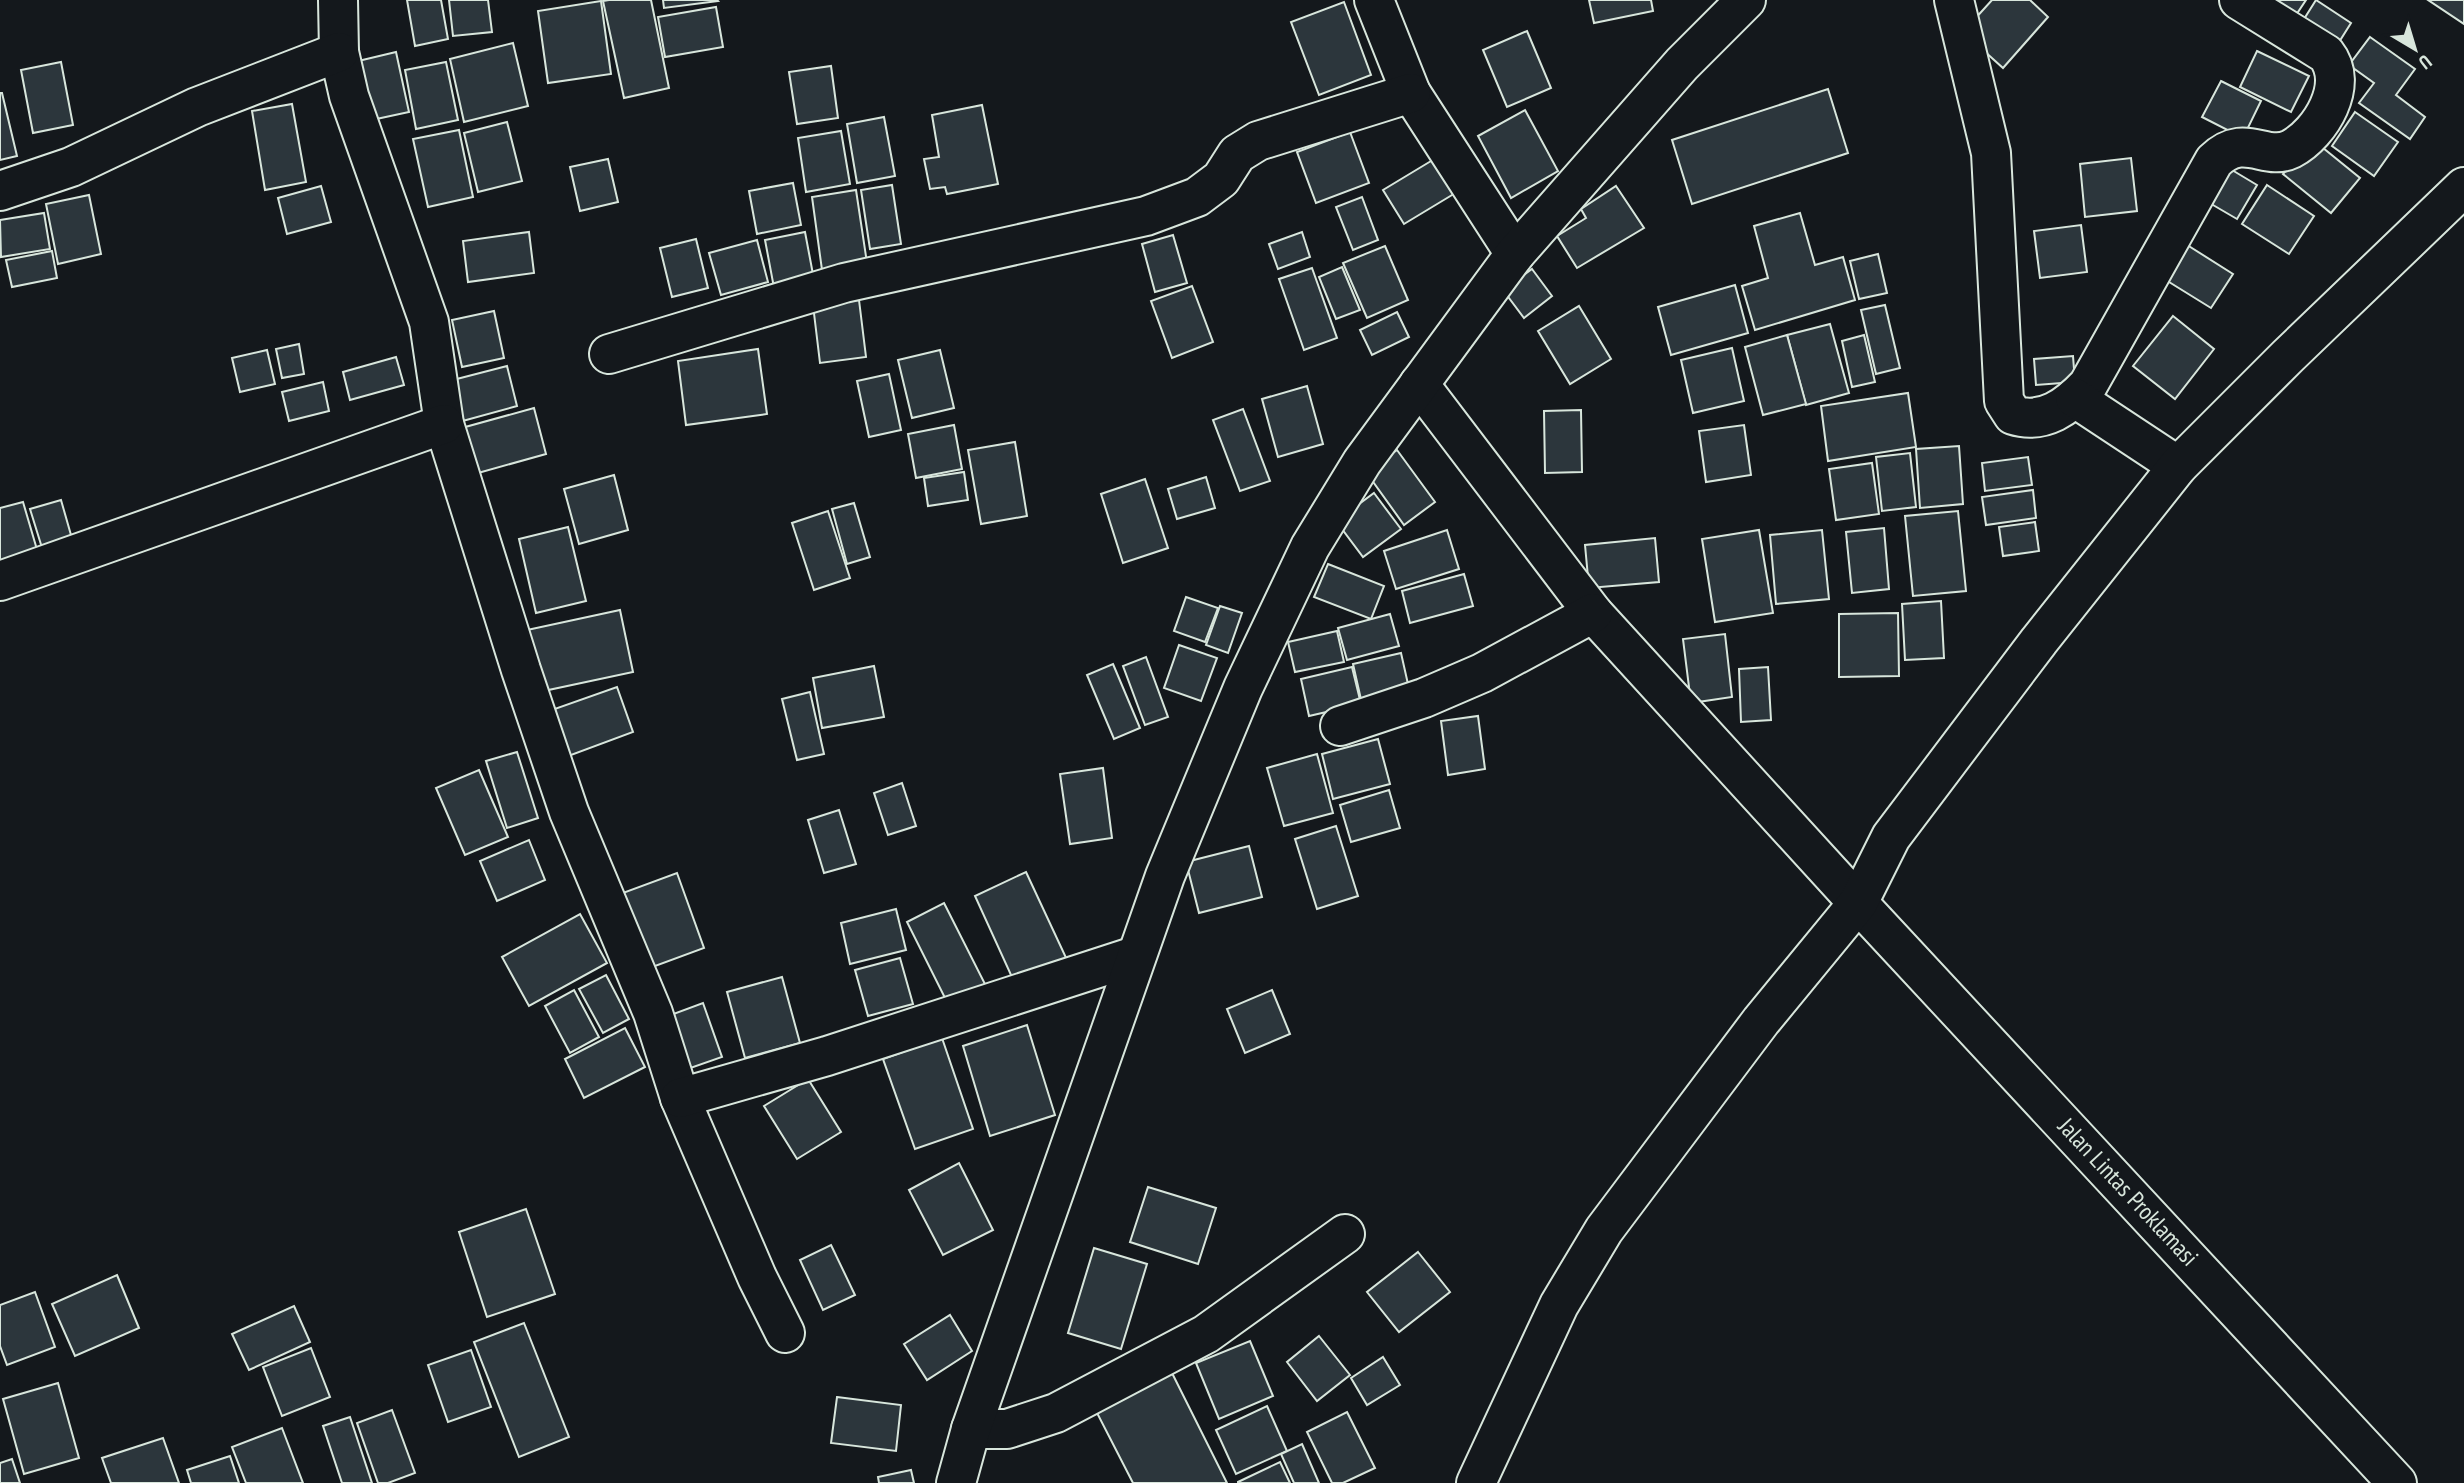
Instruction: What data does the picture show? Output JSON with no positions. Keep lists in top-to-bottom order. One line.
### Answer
{"streets":{"street":["Jalan Lintas Proklamasi"]},"north":"bottom right"}
